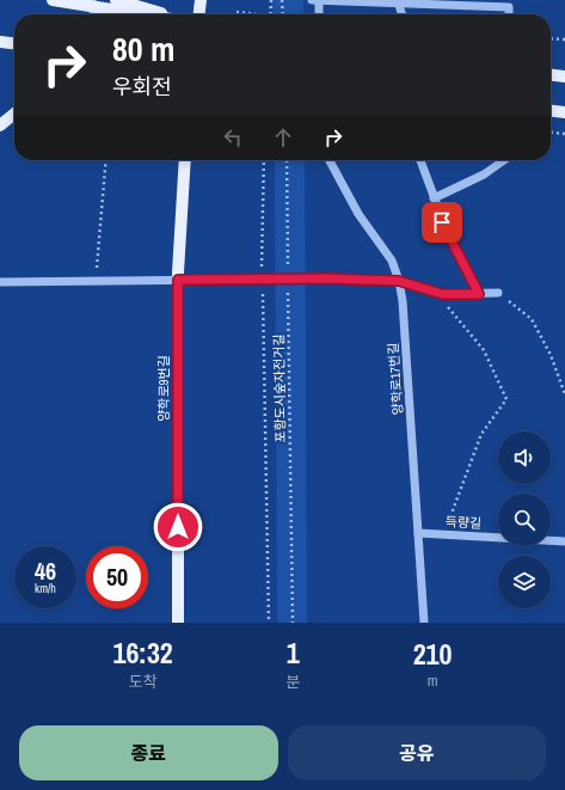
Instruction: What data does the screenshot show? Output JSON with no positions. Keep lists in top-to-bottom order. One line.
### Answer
{"streets":{"main road":["양학로9번길"],"street":["양학로17번길","득량길"],"path":["포항도시숲자전거길"]},"crossings":[["양학로17번길","득량길"]],"page":{"turn":["80 m","우회전"],"speed":"46 km/h","limit":"50","eta":["16:32","도착","1","분","210","m"],"buttons":["종료","공유"]}}
